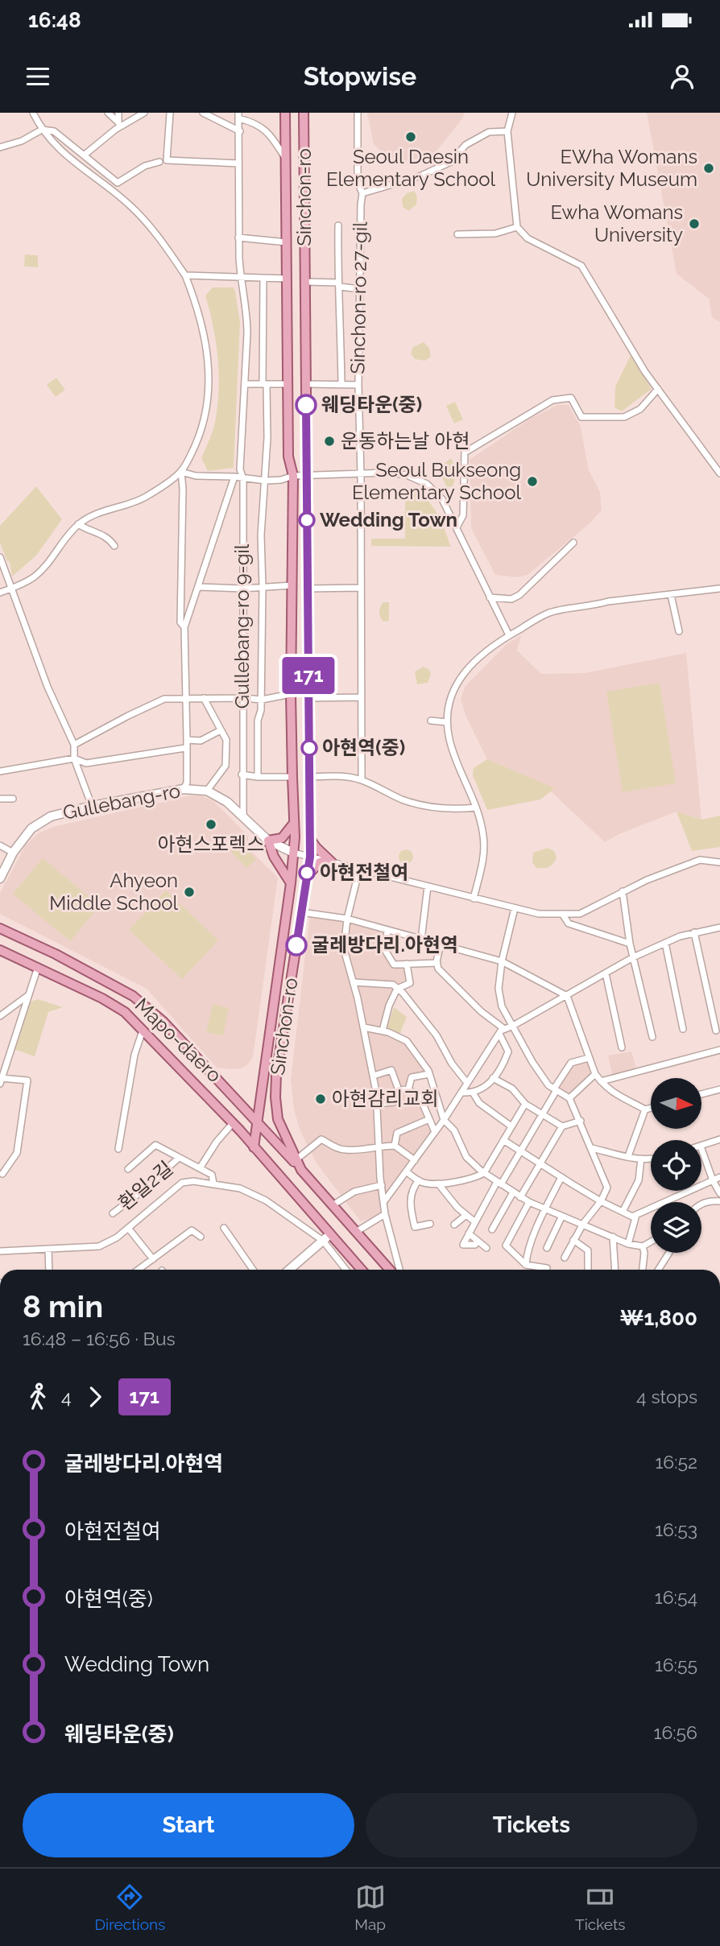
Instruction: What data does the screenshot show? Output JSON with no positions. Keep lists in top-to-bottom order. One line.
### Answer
{"streets":{"main road":["Sinchon-ro","Mapo-daero"],"street":["Sinchon-ro 27-gil","Gullebang-ro 9-gil","Gullebang-ro","환일2길"]},"crossings":[["Sinchon-ro","Sinchon-ro 27-gil"],["Sinchon-ro","Gullebang-ro 9-gil"],["Sinchon-ro","Gullebang-ro"],["Sinchon-ro","Mapo-daero"],["Gullebang-ro 9-gil","Gullebang-ro"]],"places":["Seoul Daesin Elementary School","EWha Womans University Museum","Ewha Womans University","웨딩타운(중)","운동하는날 아현","Seoul Bukseong Elementary School","Wedding Town","아현역(중)","아현스포렉스","아현전철여","Ahyeon Middle School","굴레방다리.아현역","아현감리교회"],"lines":["bus line 171"],"north":"right","page":{"status":"16:48","header":"Stopwise","on_map":"171","heading":["8 min","16:48 – 16:56 · Bus","₩1,800"],"legs":["4","171","4 stops"],"list":[{"name":"굴레방다리.아현역","value":"16:52"},{"name":"아현전철여","value":"16:53"},{"name":"아현역(중)","value":"16:54"},{"name":"Wedding Town","value":"16:55"},{"name":"웨딩타운(중)","value":"16:56"}],"buttons":["Start","Tickets"],"tabs":["Directions","Map","Tickets"]}}
